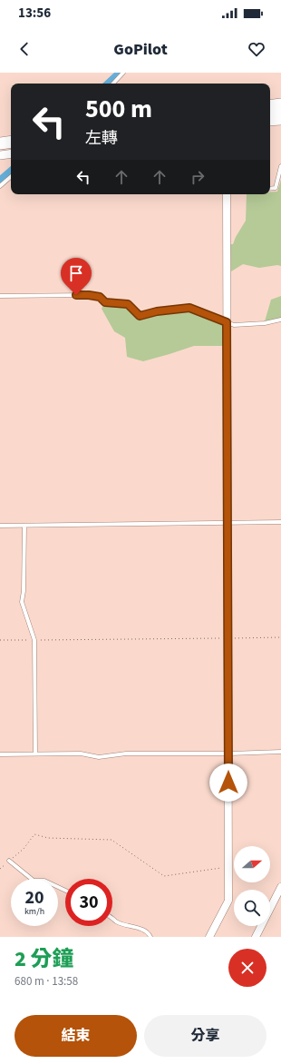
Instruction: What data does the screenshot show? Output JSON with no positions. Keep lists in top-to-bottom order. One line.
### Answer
{"north":"right","page":{"status":"13:56","header":"GoPilot","turn":["500 m","左轉"],"speed":"20 km/h","limit":"30","heading":["2 分鐘","680 m · 13:58"],"buttons":["結束","分享"]}}
